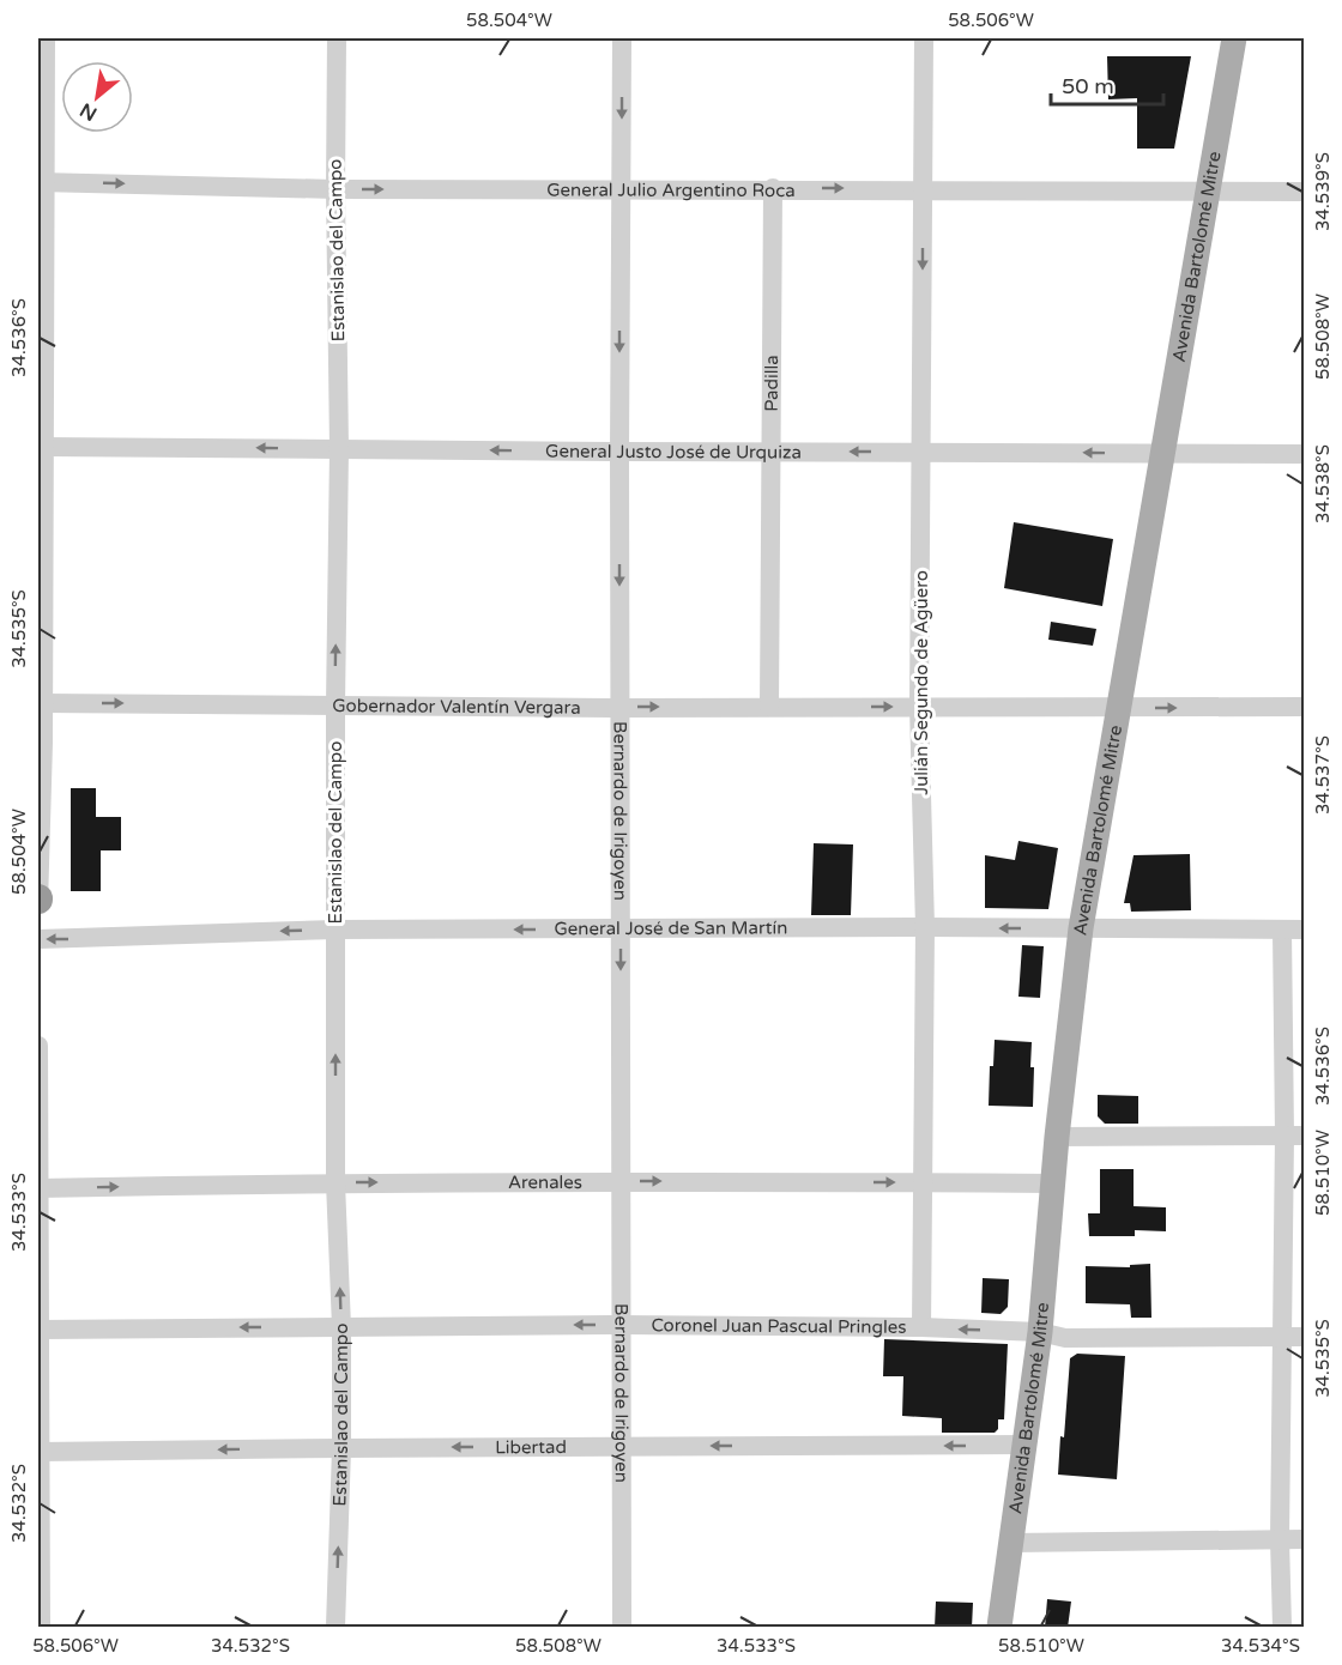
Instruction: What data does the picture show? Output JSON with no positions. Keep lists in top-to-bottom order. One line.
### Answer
{"streets":{"main road":["Avenida Bartolomé Mitre"],"street":["General Julio Argentino Roca","Estanislao del Campo","Padilla","General Justo José de Urquiza","Julián Segundo de Agüero","Gobernador Valentín Vergara","Bernardo de Irigoyen","General José de San Martín","Arenales","Coronel Juan Pascual Pringles","Libertad"]},"crossings":[["General Julio Argentino Roca","Estanislao del Campo"],["General Julio Argentino Roca","Avenida Bartolomé Mitre"],["General Julio Argentino Roca","Padilla"],["General Julio Argentino Roca","Julián Segundo de Agüero"],["General Julio Argentino Roca","Bernardo de Irigoyen"],["Estanislao del Campo","General Justo José de Urquiza"],["Estanislao del Campo","Gobernador Valentín Vergara"],["Estanislao del Campo","General José de San Martín"],["Estanislao del Campo","Arenales"],["Estanislao del Campo","Coronel Juan Pascual Pringles"],["Estanislao del Campo","Libertad"],["Avenida Bartolomé Mitre","General Justo José de Urquiza"],["Avenida Bartolomé Mitre","Gobernador Valentín Vergara"],["Avenida Bartolomé Mitre","General José de San Martín"],["Avenida Bartolomé Mitre","Arenales"],["Avenida Bartolomé Mitre","Coronel Juan Pascual Pringles"],["Avenida Bartolomé Mitre","Libertad"],["Padilla","General Justo José de Urquiza"],["Padilla","Gobernador Valentín Vergara"],["General Justo José de Urquiza","Julián Segundo de Agüero"],["General Justo José de Urquiza","Bernardo de Irigoyen"],["Julián Segundo de Agüero","Gobernador Valentín Vergara"],["Julián Segundo de Agüero","General José de San Martín"],["Julián Segundo de Agüero","Arenales"],["Julián Segundo de Agüero","Coronel Juan Pascual Pringles"],["Gobernador Valentín Vergara","Bernardo de Irigoyen"],["Bernardo de Irigoyen","General José de San Martín"],["Bernardo de Irigoyen","Arenales"],["Bernardo de Irigoyen","Coronel Juan Pascual Pringles"],["Bernardo de Irigoyen","Libertad"]],"one_way":["General Julio Argentino Roca","Estanislao del Campo","General Justo José de Urquiza","Gobernador Valentín Vergara","Bernardo de Irigoyen","General José de San Martín","Arenales","Coronel Juan Pascual Pringles","Libertad"],"scale_bar":"50 m","north":"bottom left","coordinates":["58.504°W","58.506°W","34.539°S","58.508°W","34.536°S","34.538°S","34.535°S","34.537°S","58.510°W","34.533°S","34.532°S","34.534°S"]}
